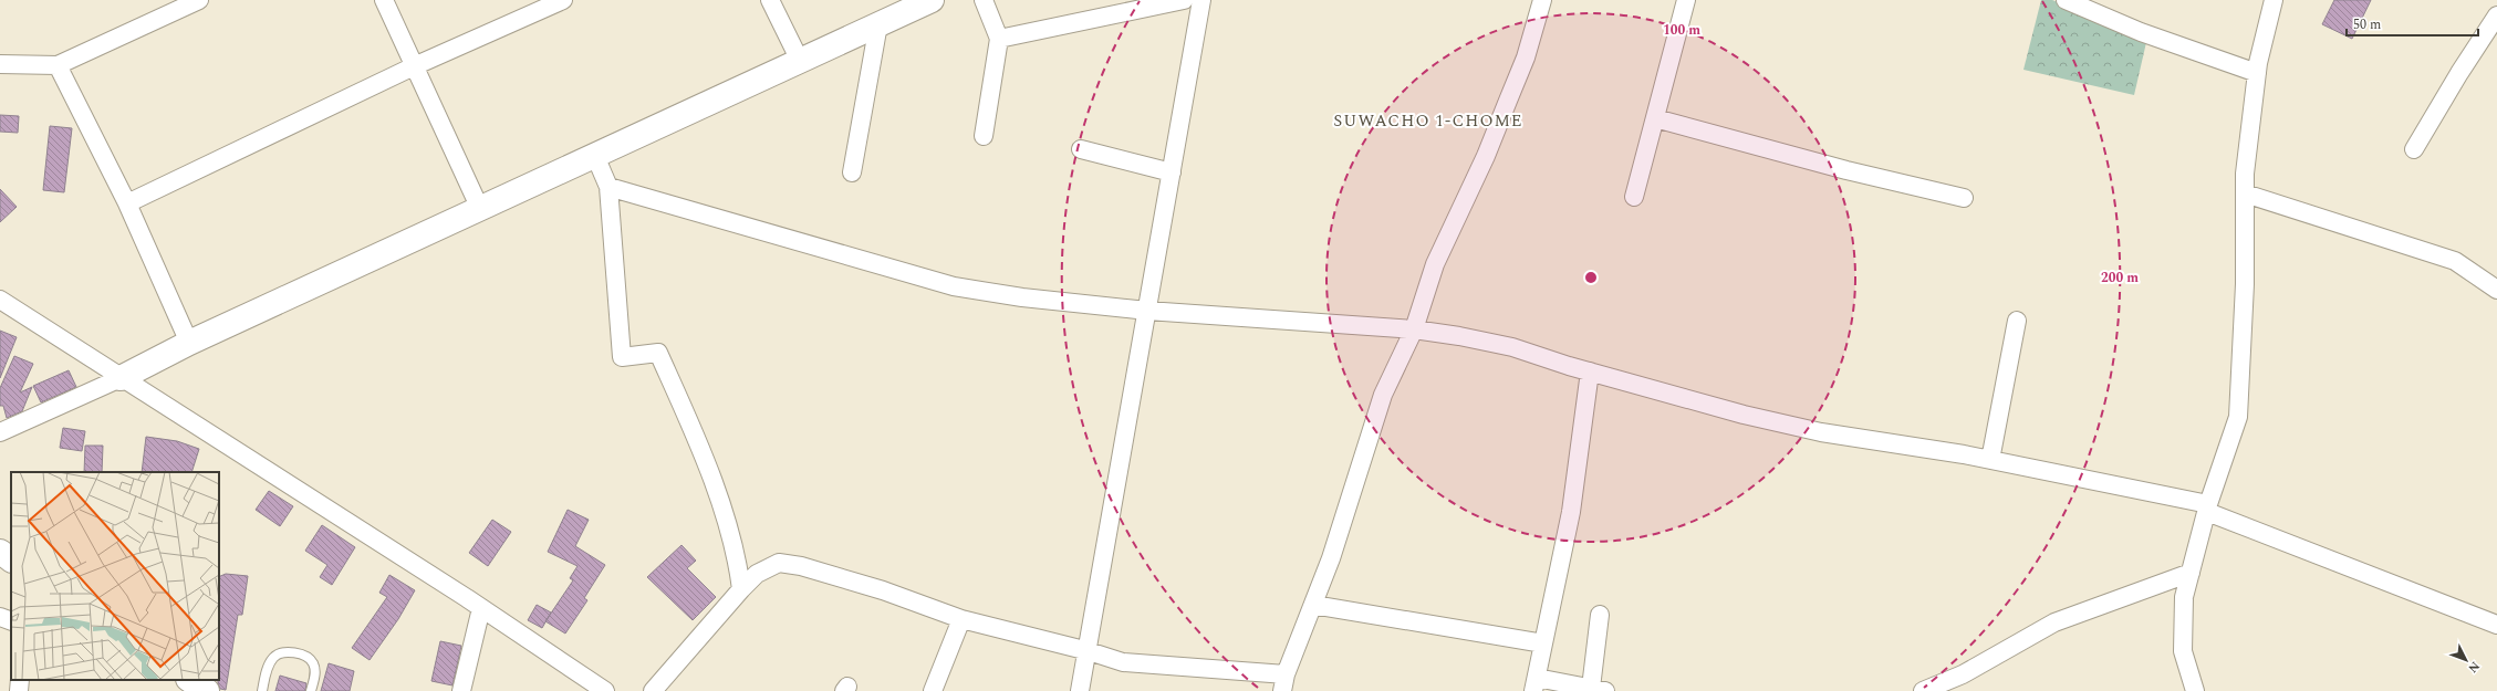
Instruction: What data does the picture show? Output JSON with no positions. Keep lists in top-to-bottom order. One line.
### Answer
{"districts":["SUWACHO 1-CHOME"],"scale_bar":"50 m","north":"bottom right","rings":["100 m","200 m"]}
